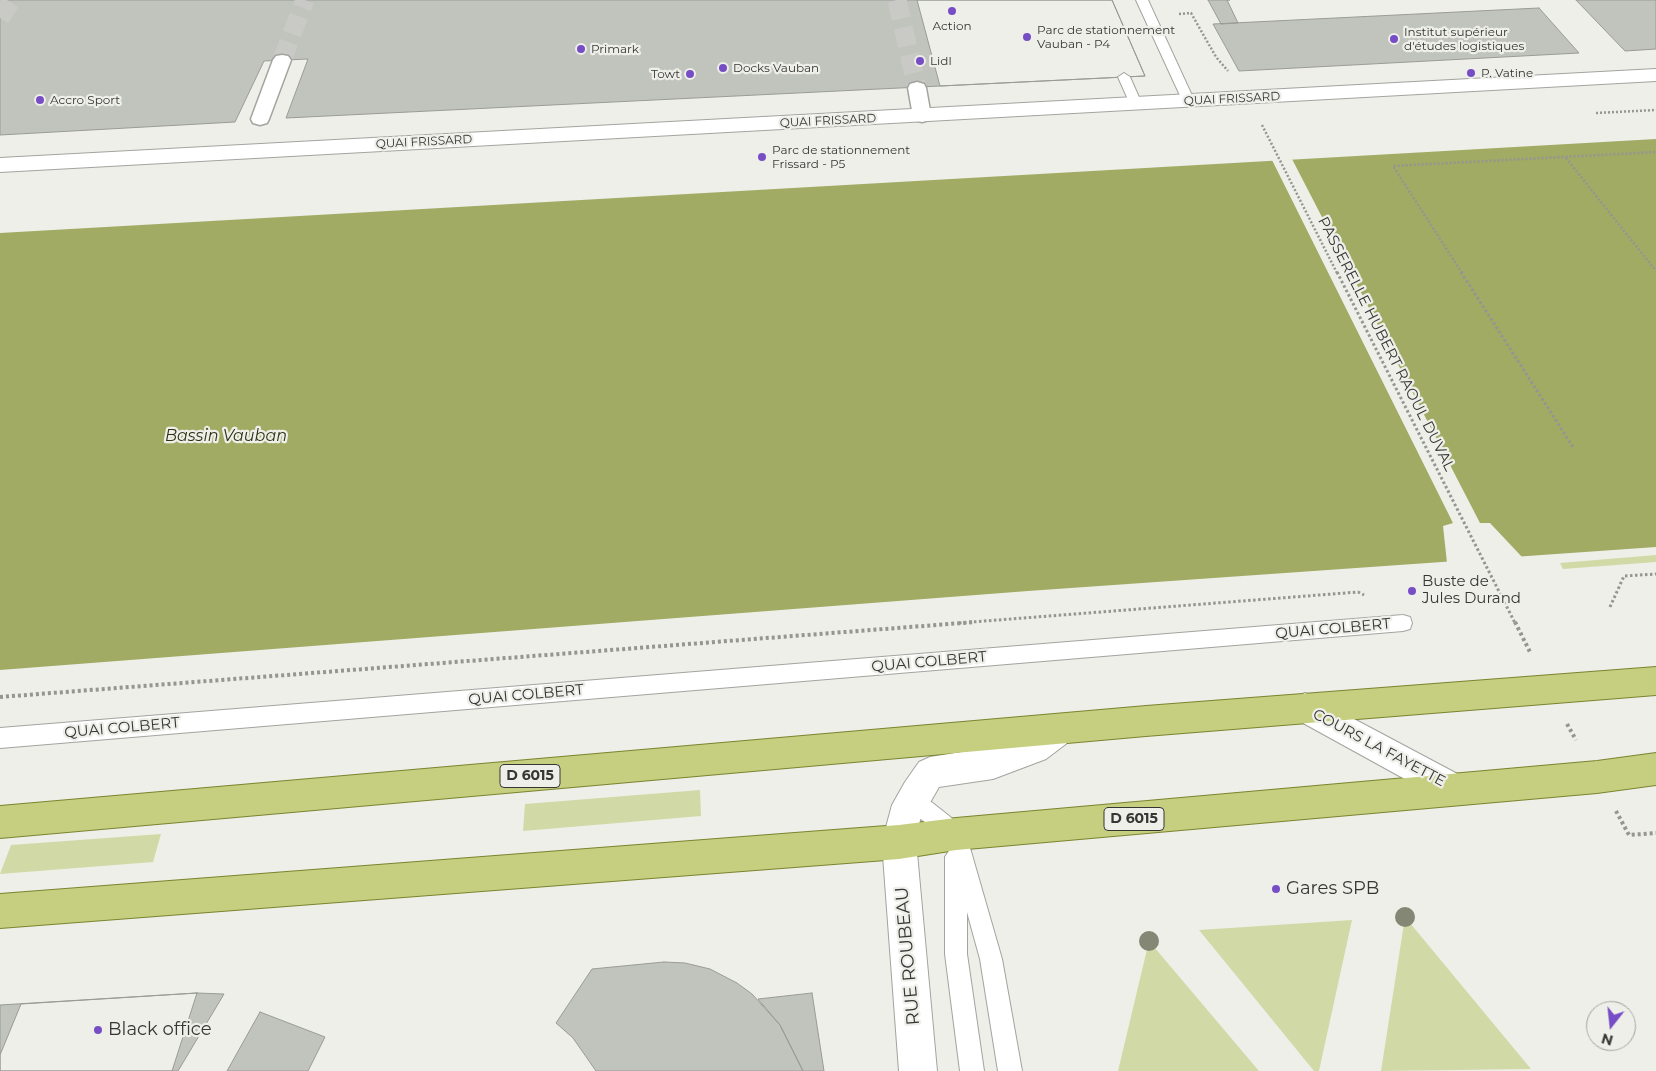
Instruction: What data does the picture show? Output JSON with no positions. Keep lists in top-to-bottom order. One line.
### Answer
{"streets":{"main road":["D 6015"],"street":["QUAI FRISSARD","COURS LA FAYETTE","RUE ROUBEAU"],"lane":["QUAI COLBERT"],"path":["PASSERELLE HUBERT RAOUL DUVAL"]},"crossings":[["COURS LA FAYETTE","D 6015"],["D 6015","RUE ROUBEAU"]],"water":["Bassin Vauban"],"places":["Action","Parc de stationnement Vauban - P4","Institut supérieur d'études logistiques","Primark","Lidl","Docks Vauban","P. Vatine","Towt","Accro Sport","Parc de stationnement Frissard - P5","Buste de Jules Durand","Gares SPB","Black office"],"north":"bottom"}
